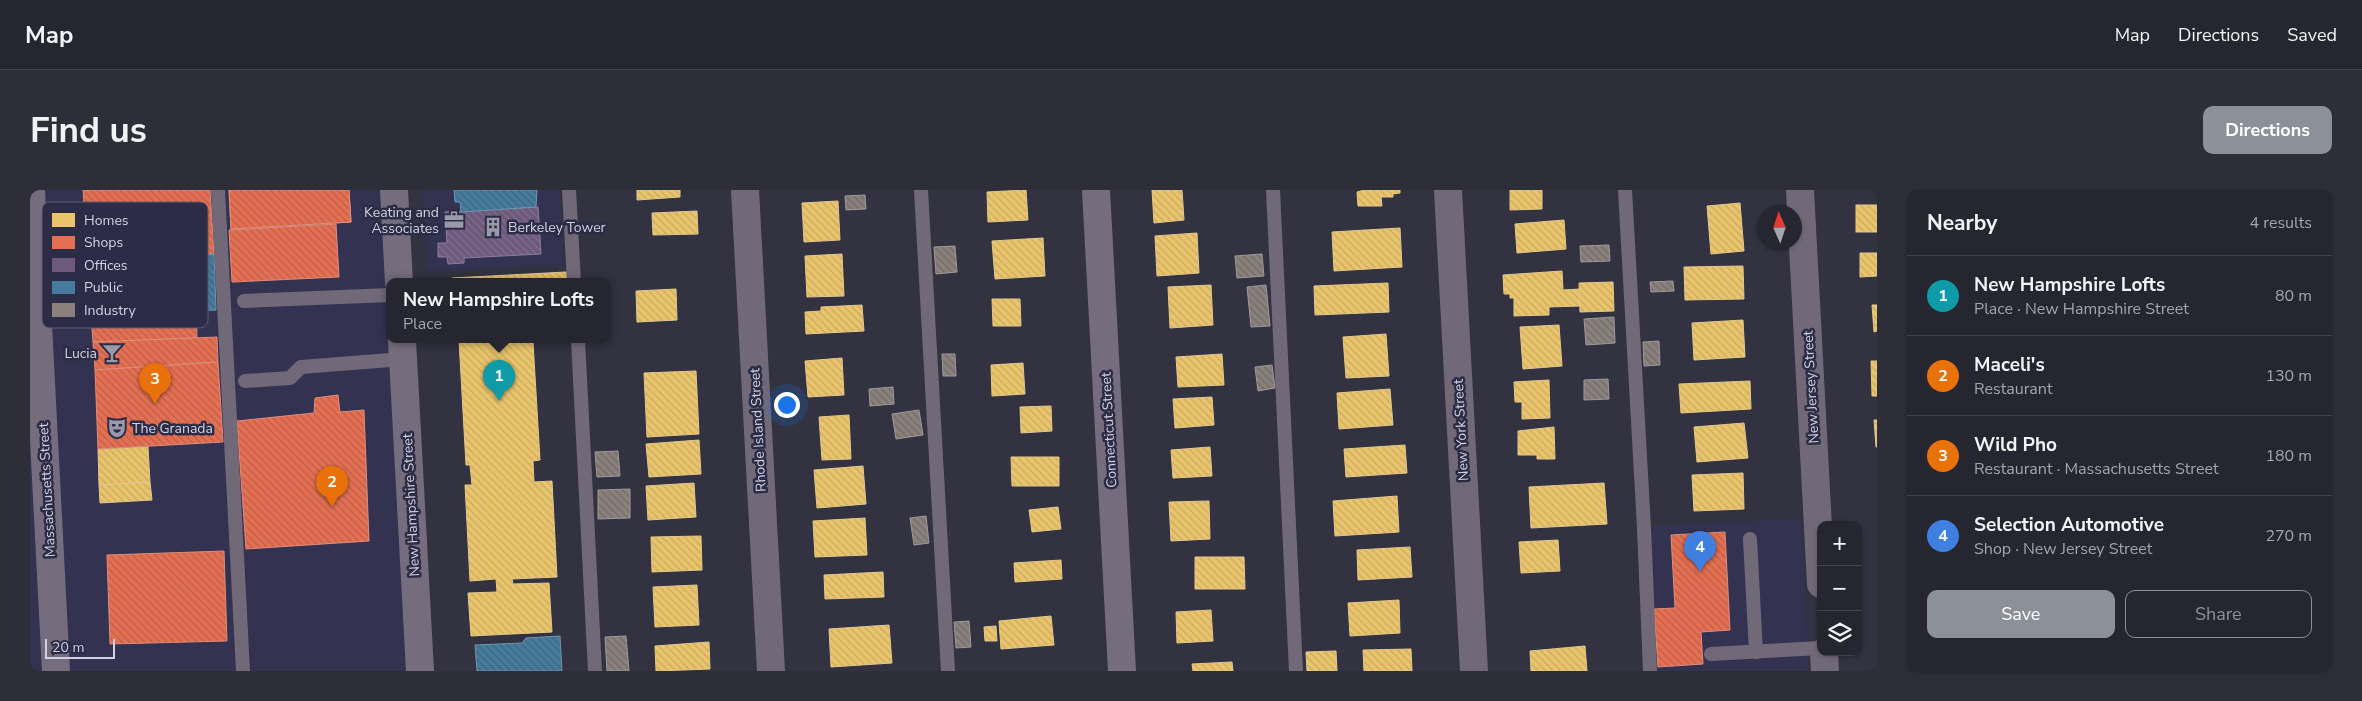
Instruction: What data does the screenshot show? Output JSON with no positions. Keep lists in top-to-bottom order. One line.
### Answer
{"streets":{"street":["New Jersey Street","Rhode Island Street","Connecticut Street","New York Street","Massachusetts Street","New Hampshire Street"]},"places":{"office":["Keating and Associates"],"building":["Berkeley Tower"],"bar":["Lucia"],"theatre":["The Granada"]},"legend":["Homes","Shops","Offices","Public","Industry"],"scale_bar":"20 m","north":"top","page":{"header":"Map","nav":["Map","Directions","Saved"],"buttons":["Directions",["Save","Share"]],"title":"Find us","heading":["Nearby","4 results"],"list":[{"mark":"1","name":"New Hampshire Lofts","note":"Place · New Hampshire Street","value":"80 m"},{"mark":"2","name":"Maceli's","note":"Restaurant","value":"130 m"},{"mark":"3","name":"Wild Pho","note":"Restaurant · Massachusetts Street","value":"180 m"},{"mark":"4","name":"Selection Automotive","note":"Shop · New Jersey Street","value":"270 m"}],"popup":["New Hampshire Lofts","Place"],"pins":["1","3","2","4"],"map_buttons":["+","−"],"scale":"20 m"}}
